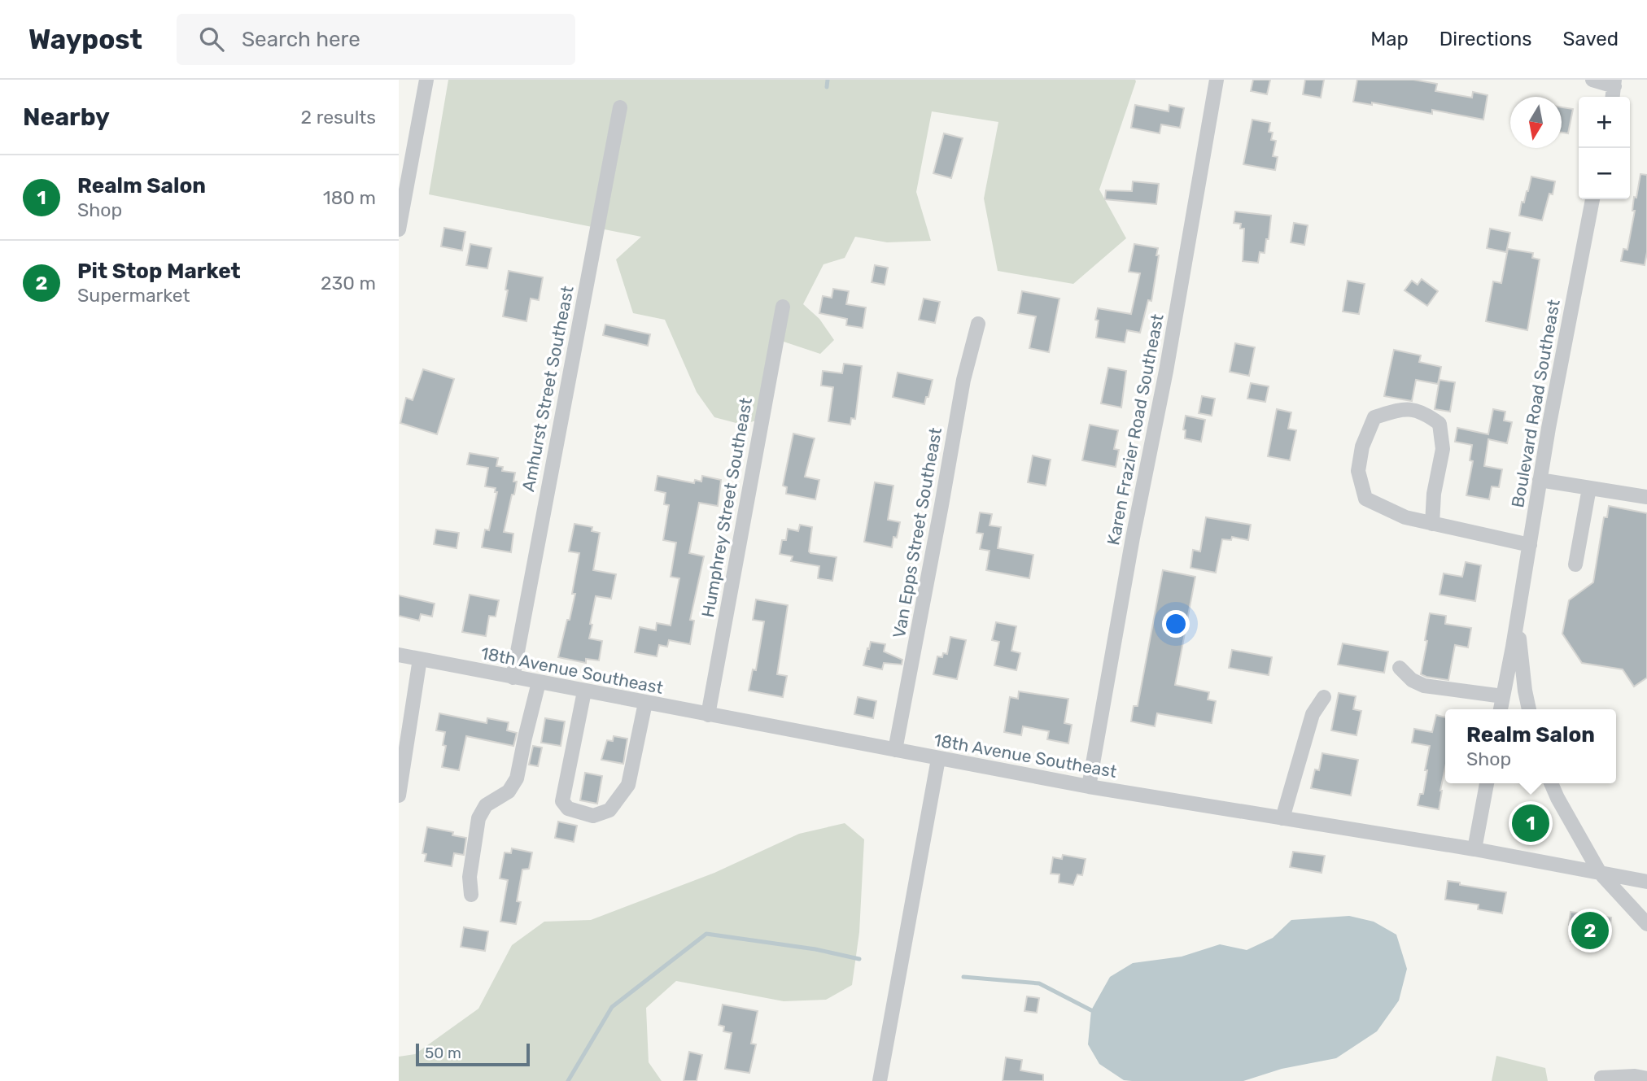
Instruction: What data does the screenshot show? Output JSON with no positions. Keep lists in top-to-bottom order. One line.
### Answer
{"streets":{"street":["Amhurst Street Southeast","Boulevard Road Southeast","Karen Frazier Road Southeast","Humphrey Street Southeast","Van Epps Street Southeast","18th Avenue Southeast"]},"crossings":[["Amhurst Street Southeast","18th Avenue Southeast"],["Karen Frazier Road Southeast","18th Avenue Southeast"],["Humphrey Street Southeast","18th Avenue Southeast"],["Van Epps Street Southeast","18th Avenue Southeast"]],"scale_bar":"50 m","north":"bottom","page":{"header":"Waypost","search":"Search here","nav":["Map","Directions","Saved"],"heading":["Nearby","2 results"],"map_buttons":["+","−"],"list":[{"mark":"1","name":"Realm Salon","note":"Shop","value":"180 m"},{"mark":"2","name":"Pit Stop Market","note":"Supermarket","value":"230 m"}],"popup":["Realm Salon","Shop"],"pins":["1","2"],"scale":"50 m"}}
